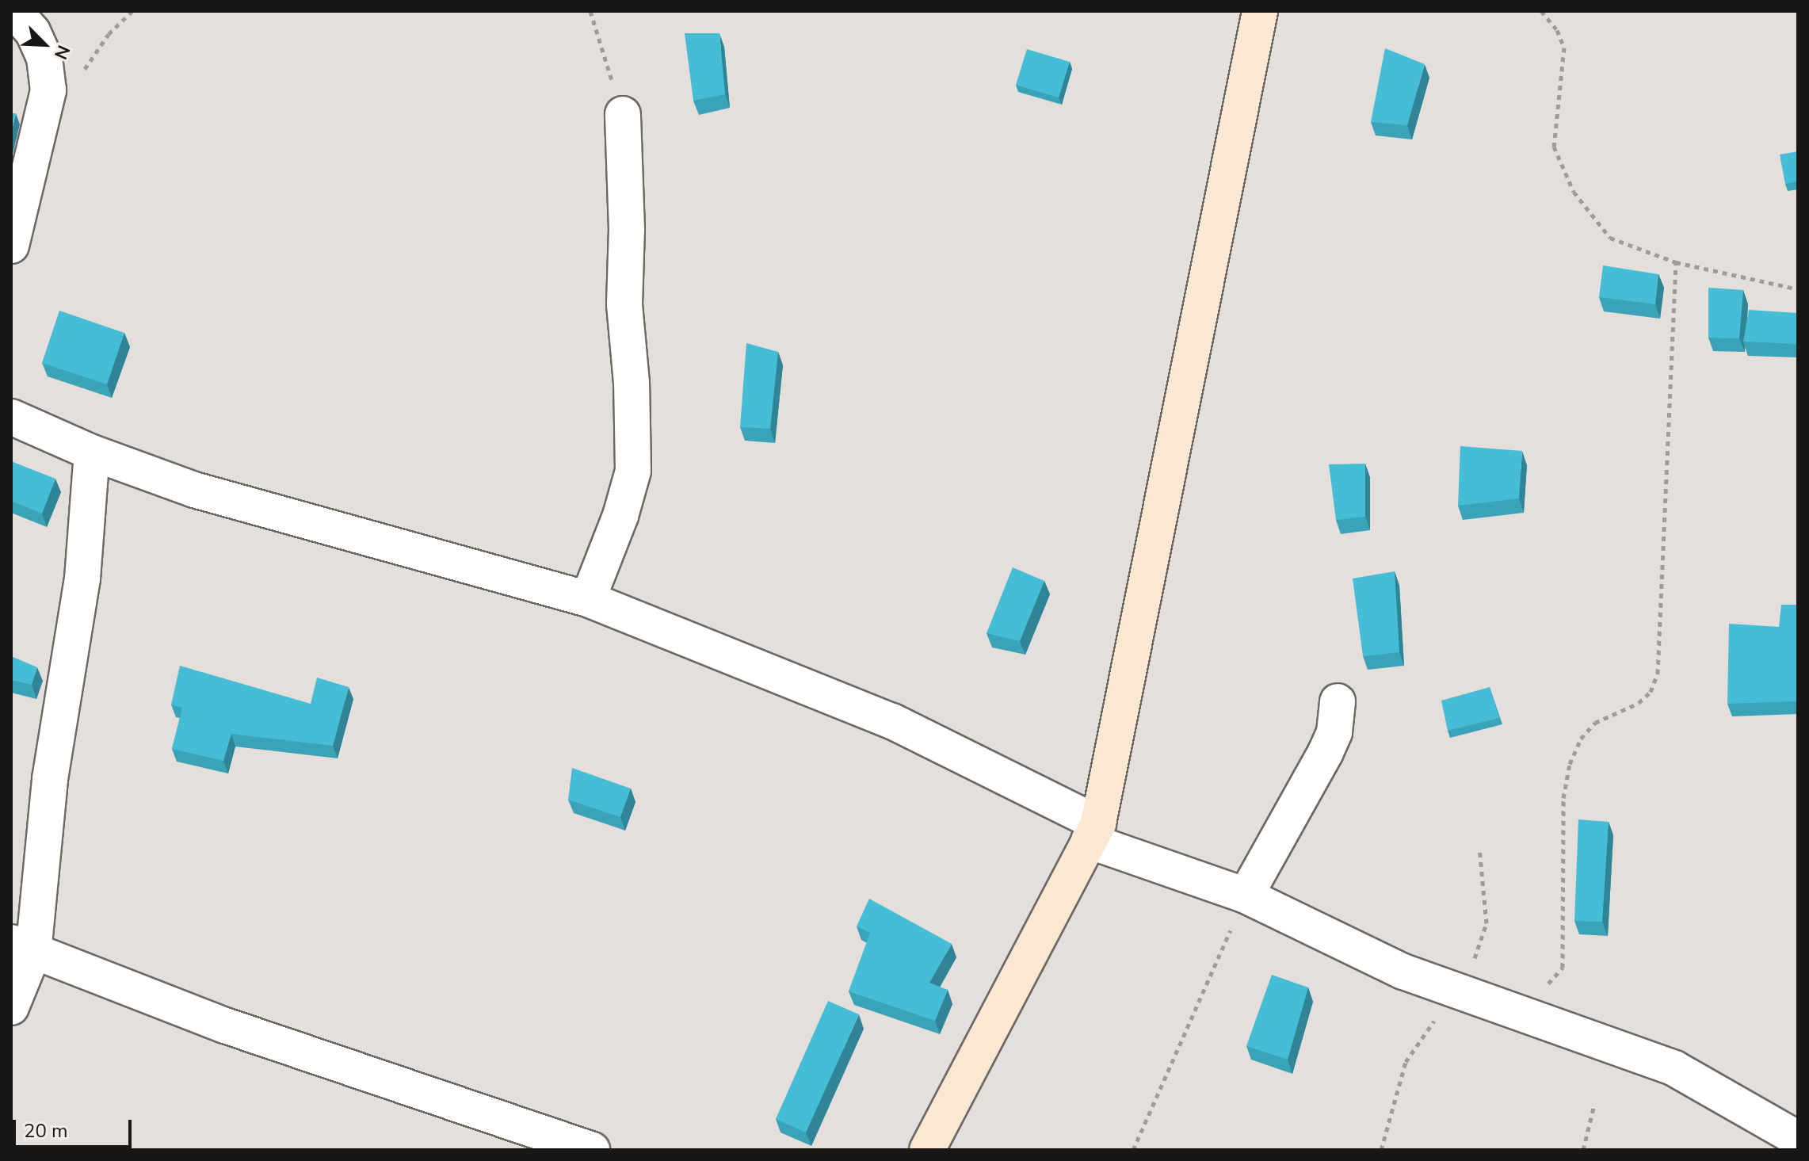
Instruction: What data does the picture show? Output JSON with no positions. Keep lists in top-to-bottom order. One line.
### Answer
{"scale_bar":"20 m","north":"bottom right"}
